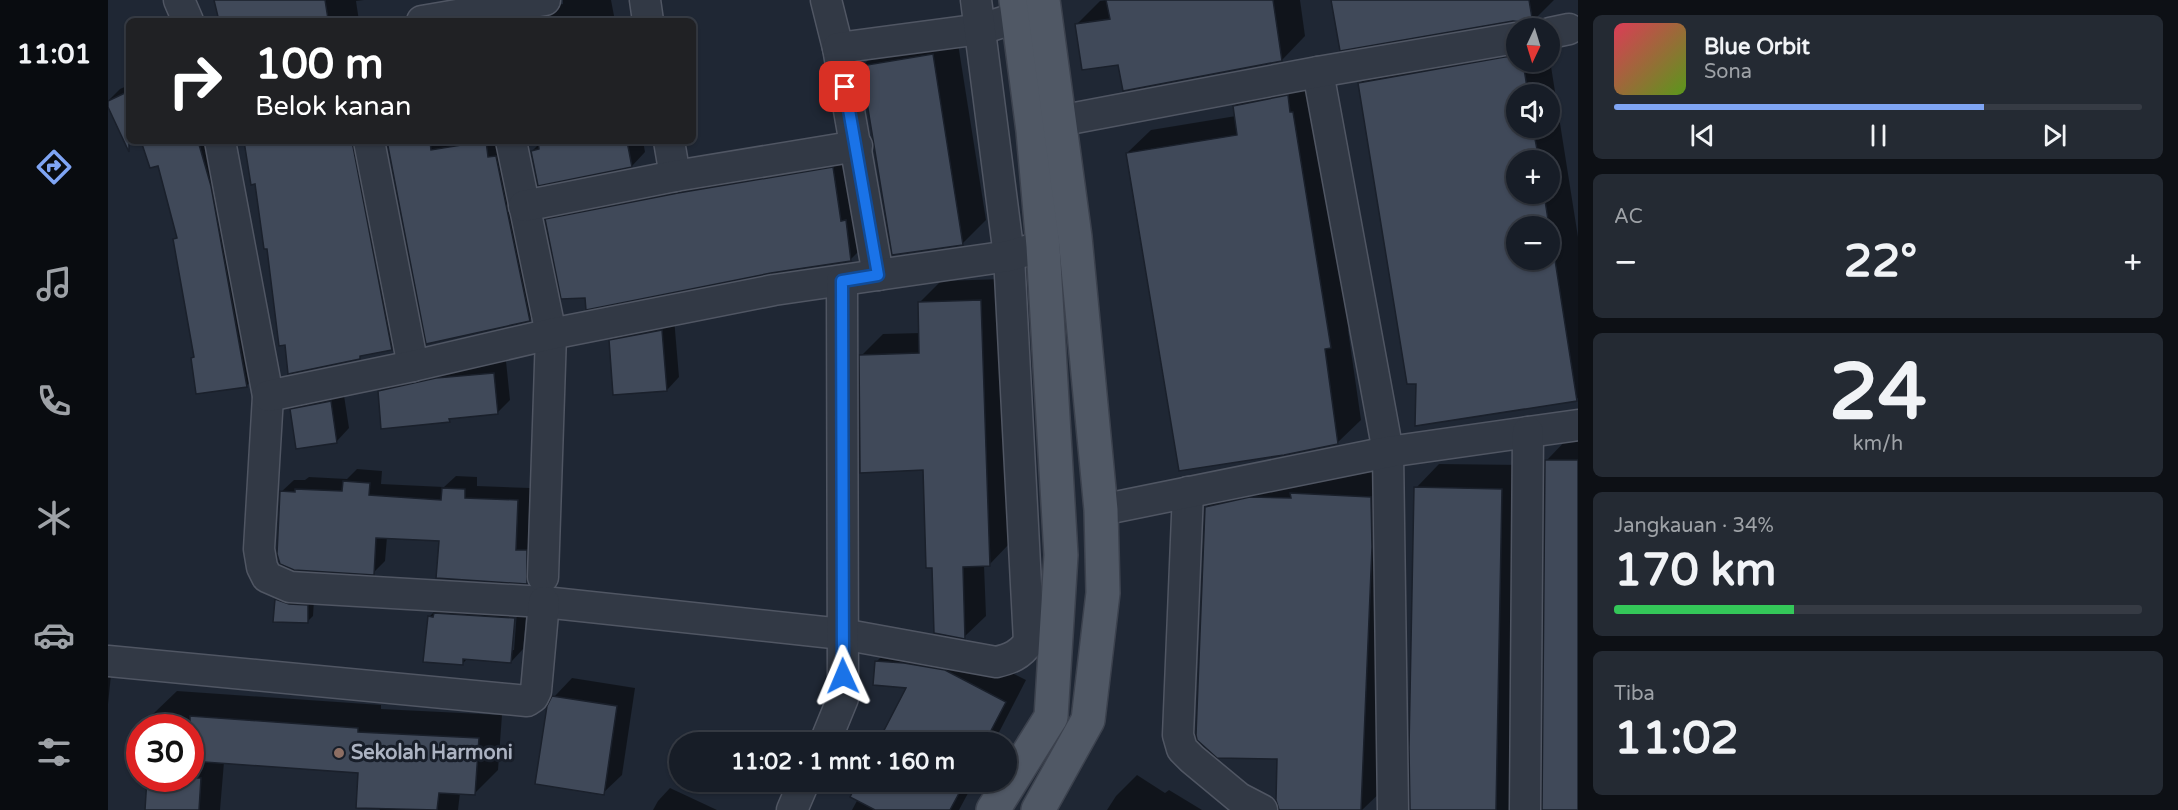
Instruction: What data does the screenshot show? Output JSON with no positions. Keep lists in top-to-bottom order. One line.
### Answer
{"places":["Sekolah Harmoni"],"north":"bottom","page":{"tabs":"11:01","map_buttons":["+","−"],"turn":["100 m","Belok kanan"],"song":["Blue Orbit","Sona"],"tile":["AC",["24","km/h"],["Jangkauan · 34%","170 km"],["Tiba","11:02"]],"heat":["−","22°","+"],"limit":"30","trip":"11:02 · 1 mnt · 160 m"}}
